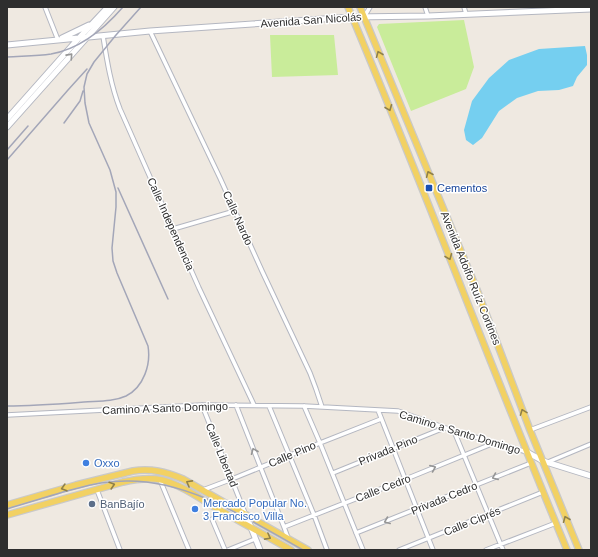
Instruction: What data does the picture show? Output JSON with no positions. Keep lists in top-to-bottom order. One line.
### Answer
{"streets":{"main road":["Avenida Adolfo Ruíz Cortines"],"street":["Avenida San Nicolás","Calle Nardo","Calle Independencia","Camino A Santo Domingo","Camino a Santo Domingo","Privada Pino","Calle Pino","Calle Libertad","Calle Cedro","Privada Cedro","Calle Ciprés"]},"crossings":[["Avenida San Nicolás","Calle Nardo"],["Avenida San Nicolás","Calle Independencia"],["Avenida San Nicolás","Avenida Adolfo Ruíz Cortines"],["Calle Nardo","Camino A Santo Domingo"],["Calle Nardo","Camino a Santo Domingo"],["Calle Independencia","Camino A Santo Domingo"],["Avenida Adolfo Ruíz Cortines","Camino a Santo Domingo"],["Avenida Adolfo Ruíz Cortines","Privada Cedro"],["Avenida Adolfo Ruíz Cortines","Calle Ciprés"],["Camino A Santo Domingo","Camino a Santo Domingo"],["Camino A Santo Domingo","Calle Libertad"],["Camino a Santo Domingo","Privada Pino"],["Camino a Santo Domingo","Calle Cedro"],["Calle Pino","Calle Libertad"]],"one_way":["Privada Cedro"],"places":{"transit":["Cementos"],"other":["Oxxo","BanBajío","Mercado Popular No. 3 Francisco Villa"]}}
